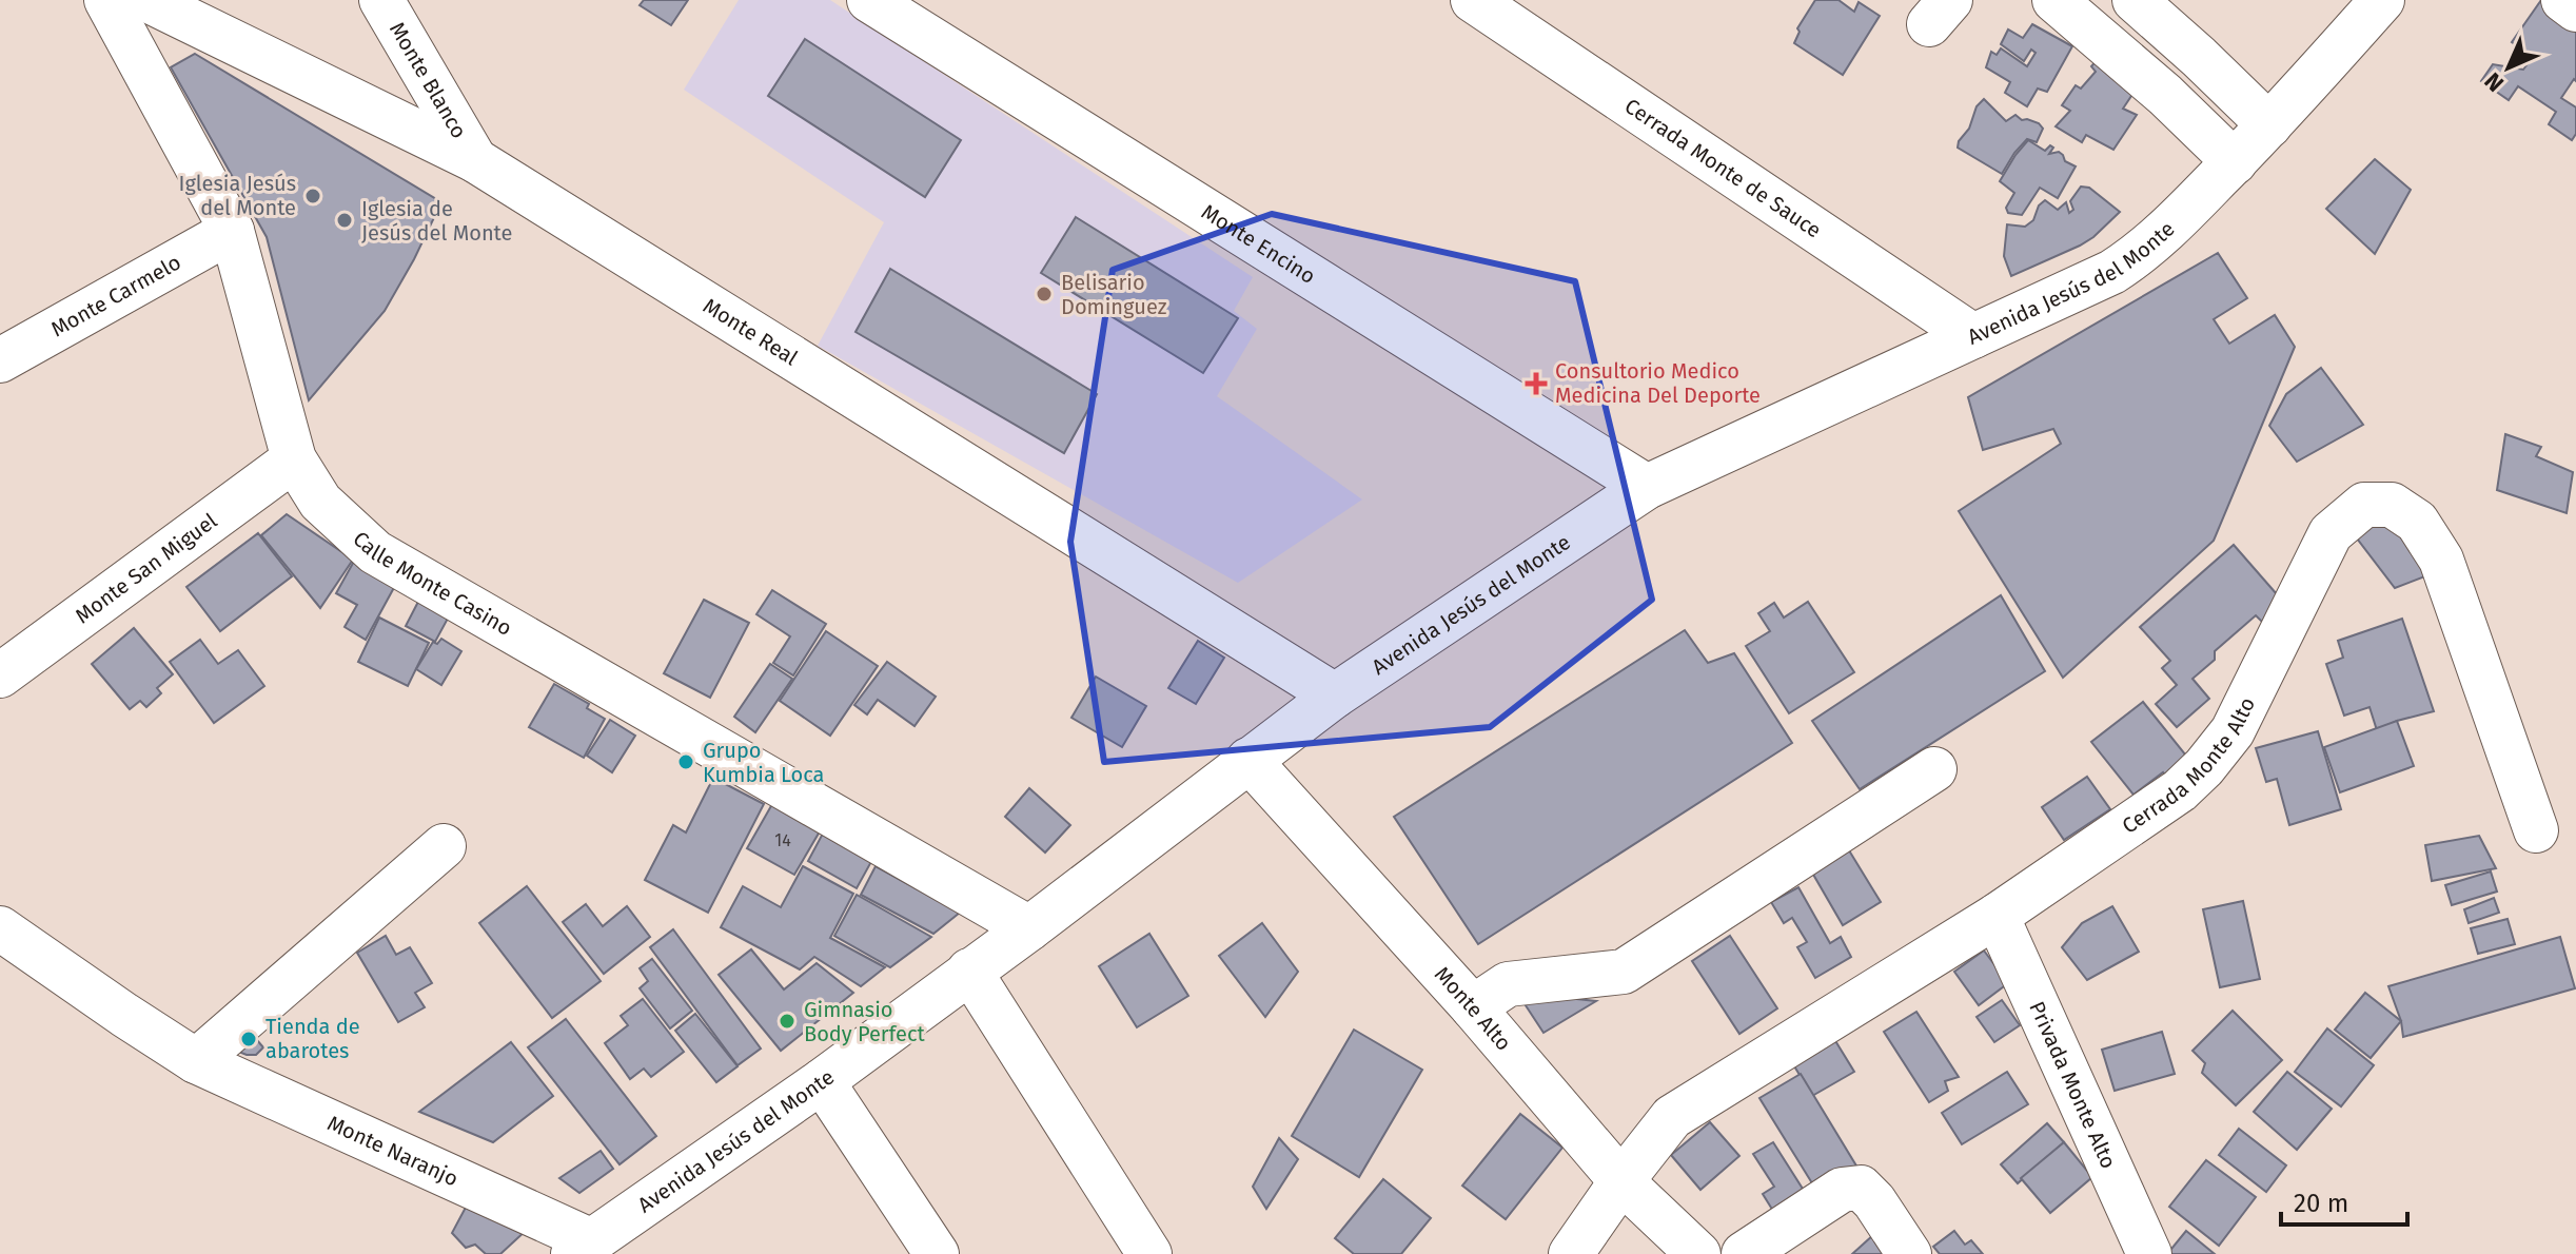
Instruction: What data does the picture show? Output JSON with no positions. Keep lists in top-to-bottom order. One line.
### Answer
{"streets":{"street":["Monte Blanco","Cerrada Monte de Sauce","Monte Encino","Avenida Jesús del Monte","Monte Carmelo","Monte Real","Monte San Miguel","Calle Monte Casino","Cerrada Monte Alto","Monte Alto","Privada Monte Alto","Monte Naranjo"]},"crossings":[["Monte Blanco","Monte Real"],["Cerrada Monte de Sauce","Avenida Jesús del Monte"],["Monte Encino","Avenida Jesús del Monte"],["Avenida Jesús del Monte","Monte Real"],["Avenida Jesús del Monte","Calle Monte Casino"],["Avenida Jesús del Monte","Monte Alto"],["Avenida Jesús del Monte","Monte Naranjo"],["Monte Carmelo","Calle Monte Casino"],["Monte San Miguel","Calle Monte Casino"],["Cerrada Monte Alto","Monte Alto"],["Cerrada Monte Alto","Privada Monte Alto"]],"places":{"other":["Iglesia Jesús del Monte","Iglesia de Jesús del Monte","Belisario Dominguez","Grupo Kumbia Loca","Gimnasio Body Perfect","Tienda de abarotes"],"health":["Consultorio Medico Medicina Del Deporte"]},"house_numbers":["14"],"scale_bar":"20 m","north":"bottom left"}
